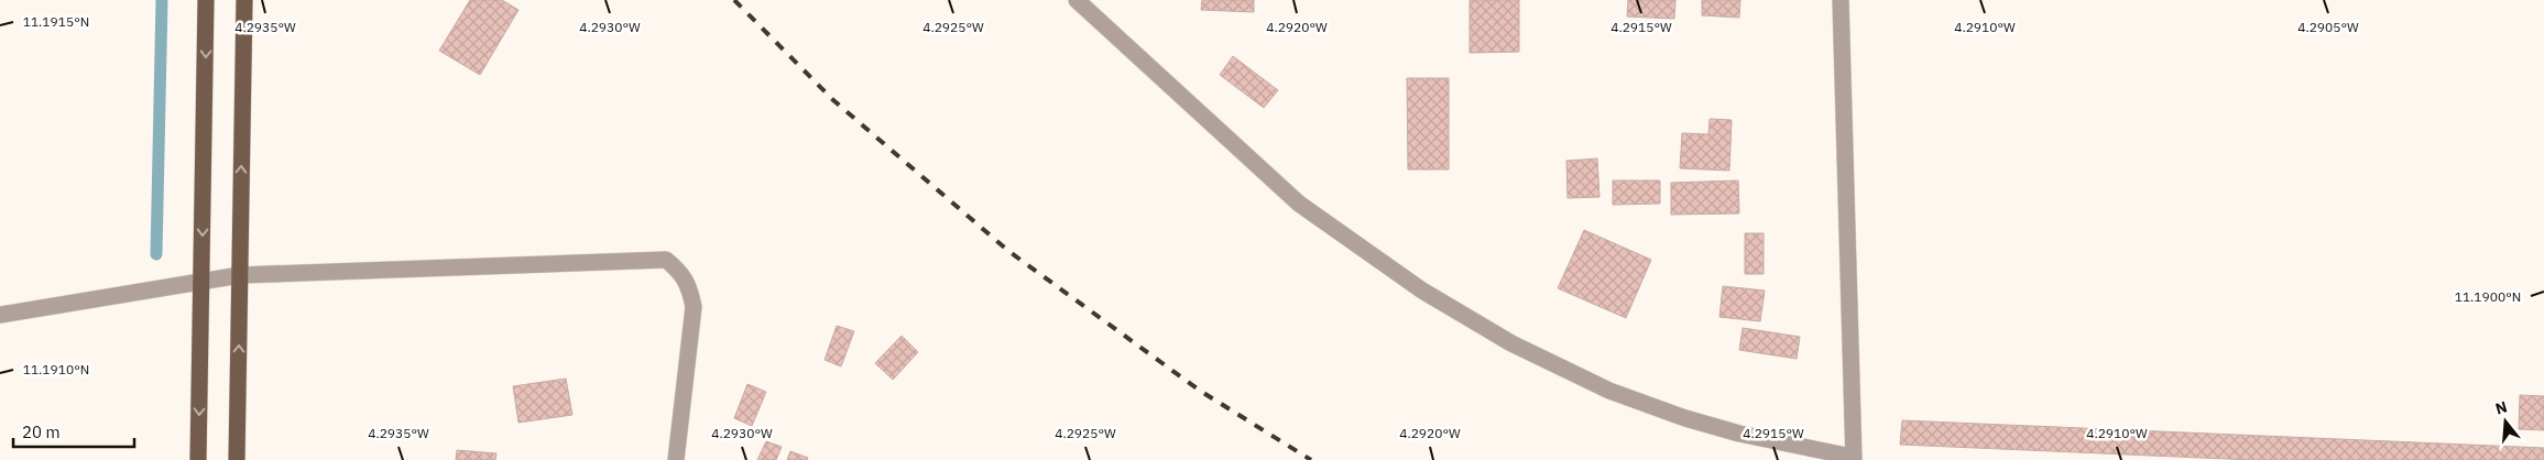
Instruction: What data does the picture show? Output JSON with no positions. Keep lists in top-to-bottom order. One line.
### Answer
{"scale_bar":"20 m","north":"top","coordinates":["11.1915°N","4.2915°W","4.2905°W","4.2935°W","4.2930°W","4.2925°W","4.2920°W","4.2910°W","11.1900°N","11.1910°N"]}
